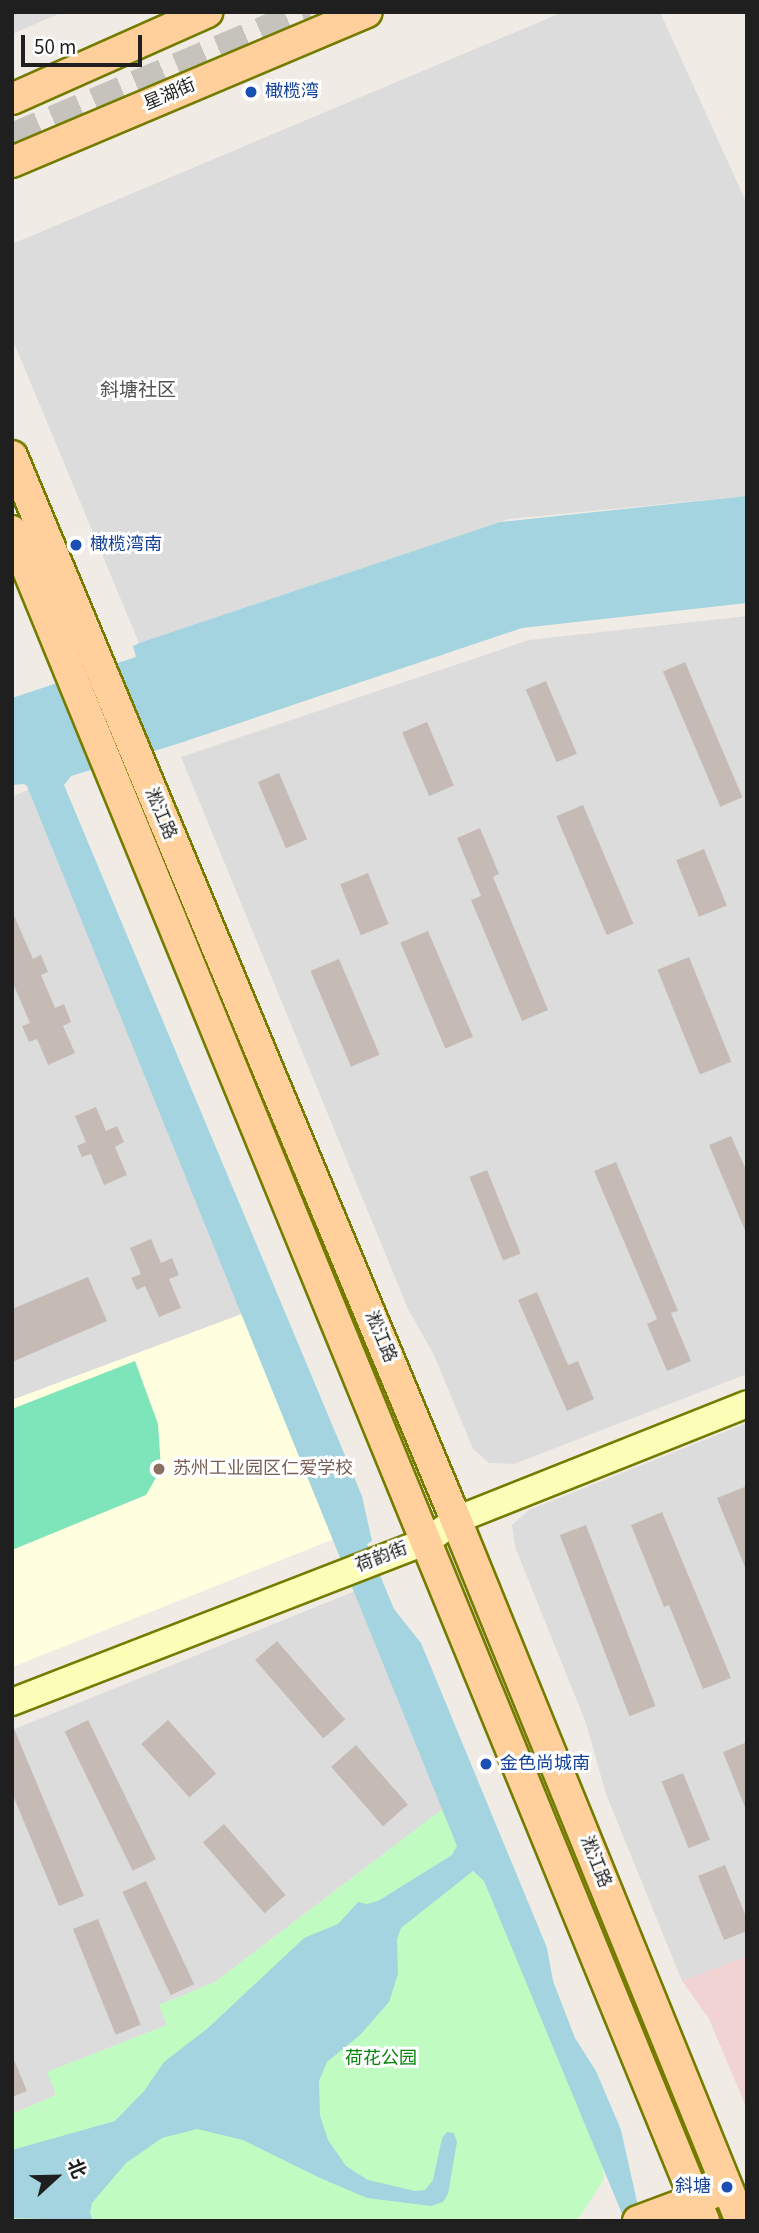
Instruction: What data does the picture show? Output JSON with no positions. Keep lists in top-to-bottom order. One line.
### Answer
{"streets":{"main road":["星湖街","淞江路"],"street":["荷韵街"]},"crossings":[["淞江路","荷韵街"]],"districts":["斜塘社区"],"parks":["荷花公园"],"places":["橄榄湾","橄榄湾南","苏州工业园区仁爱学校","金色尚城南","斜塘"],"scale_bar":"50 m","north":"right"}
